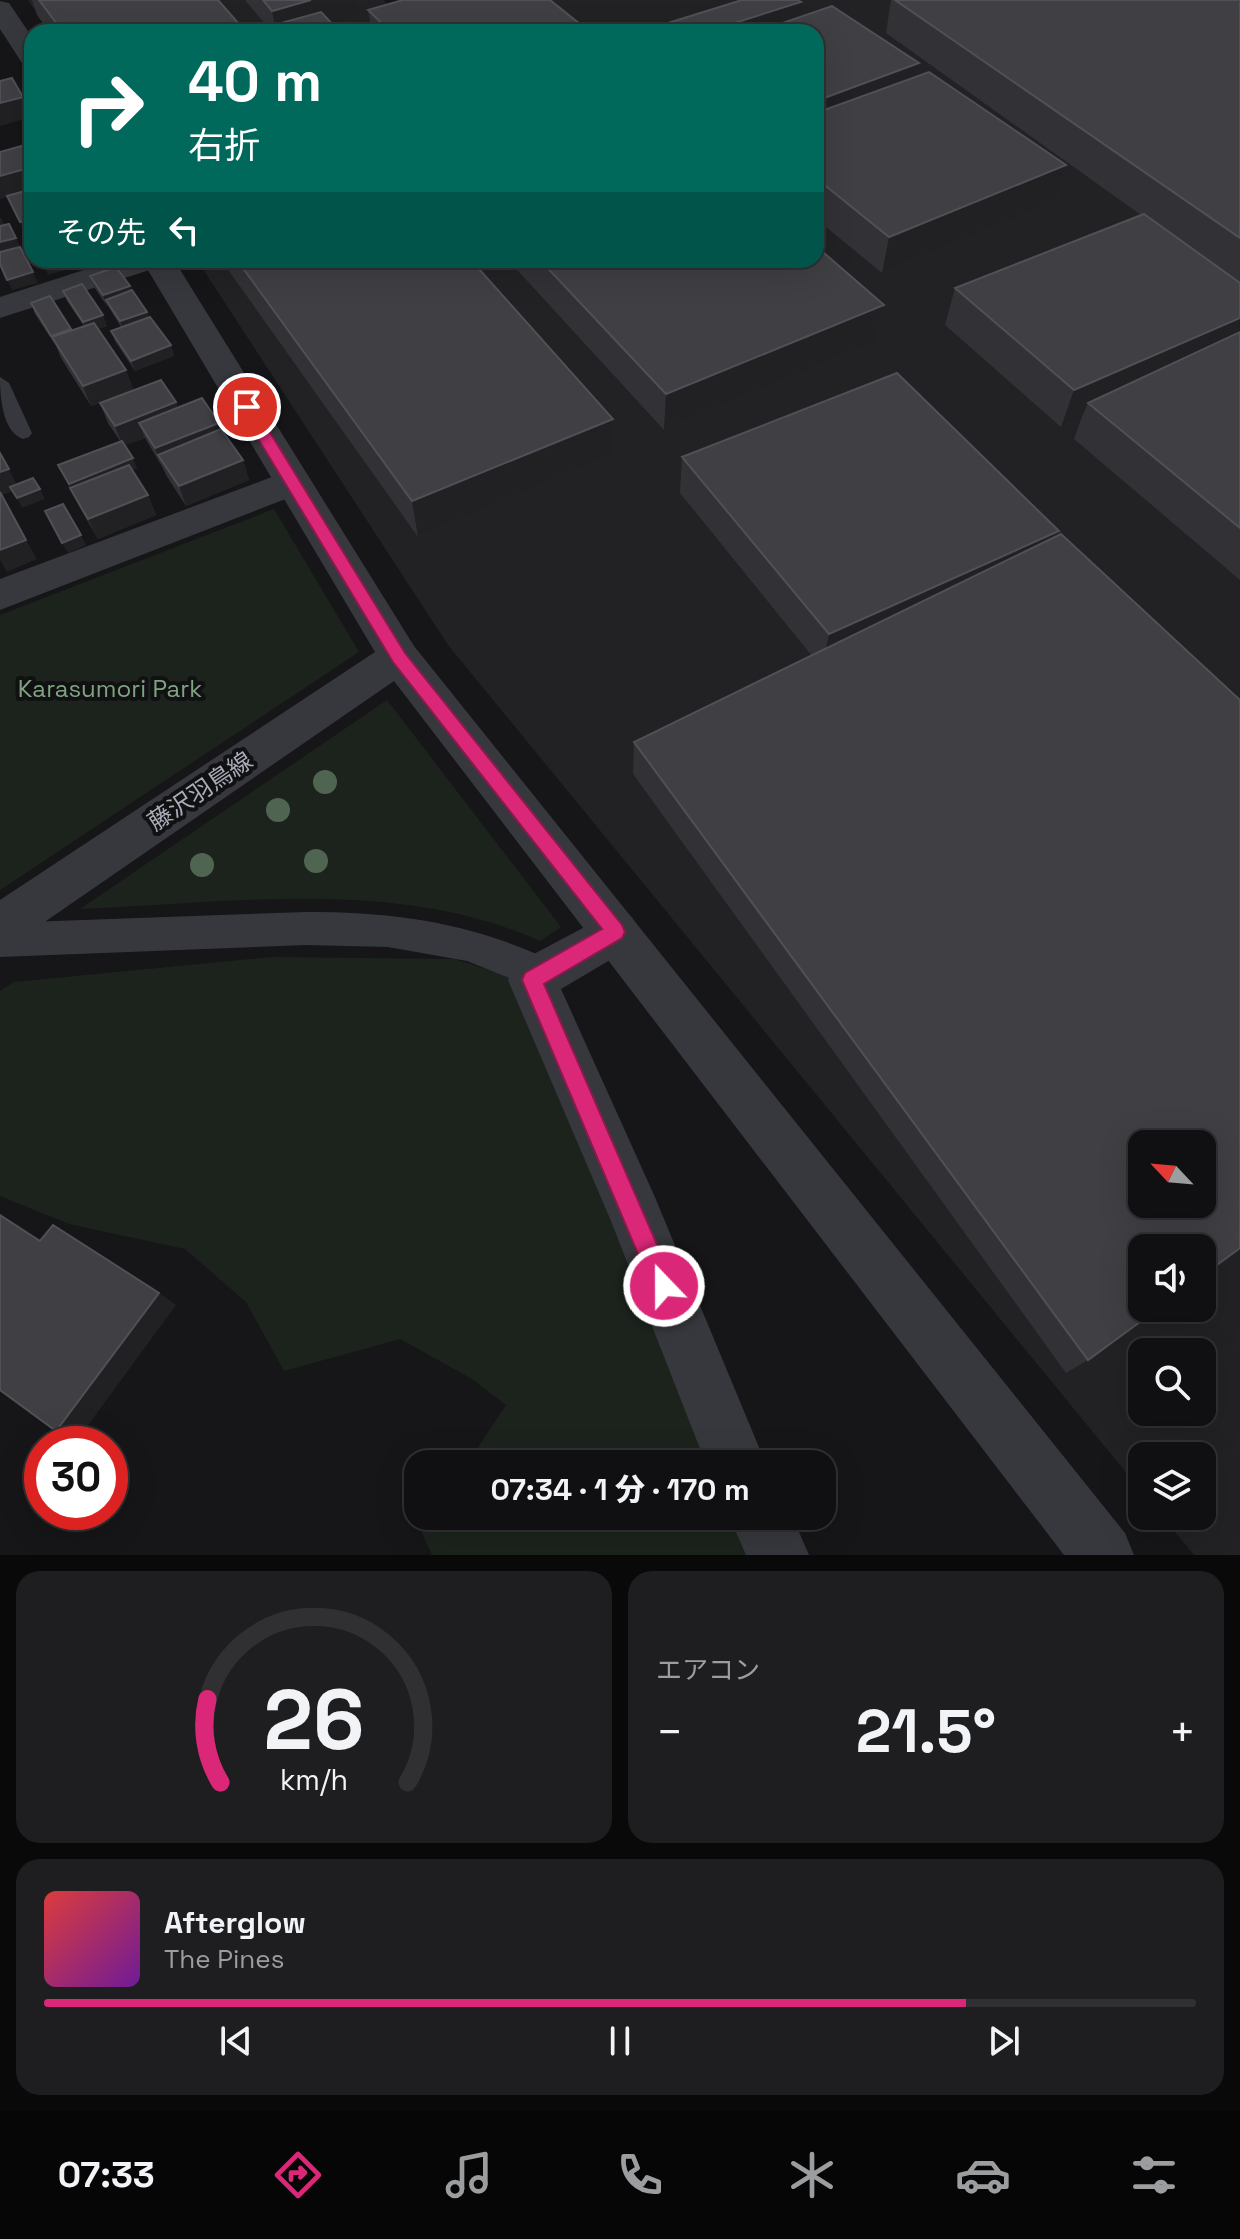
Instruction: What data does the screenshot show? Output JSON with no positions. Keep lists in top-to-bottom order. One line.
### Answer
{"streets":{"street":["藤沢羽鳥線"]},"parks":["Karasumori Park"],"north":"top left","page":{"turn":["40 m","右折"],"then":"その先","limit":"30","trip":"07:34 · 1 分 · 170 m","tile":"エアコン","heat":["−","21.5°","+"],"song":["Afterglow","The Pines"],"tabs":"07:33","gauge":["26","km/h"]}}
